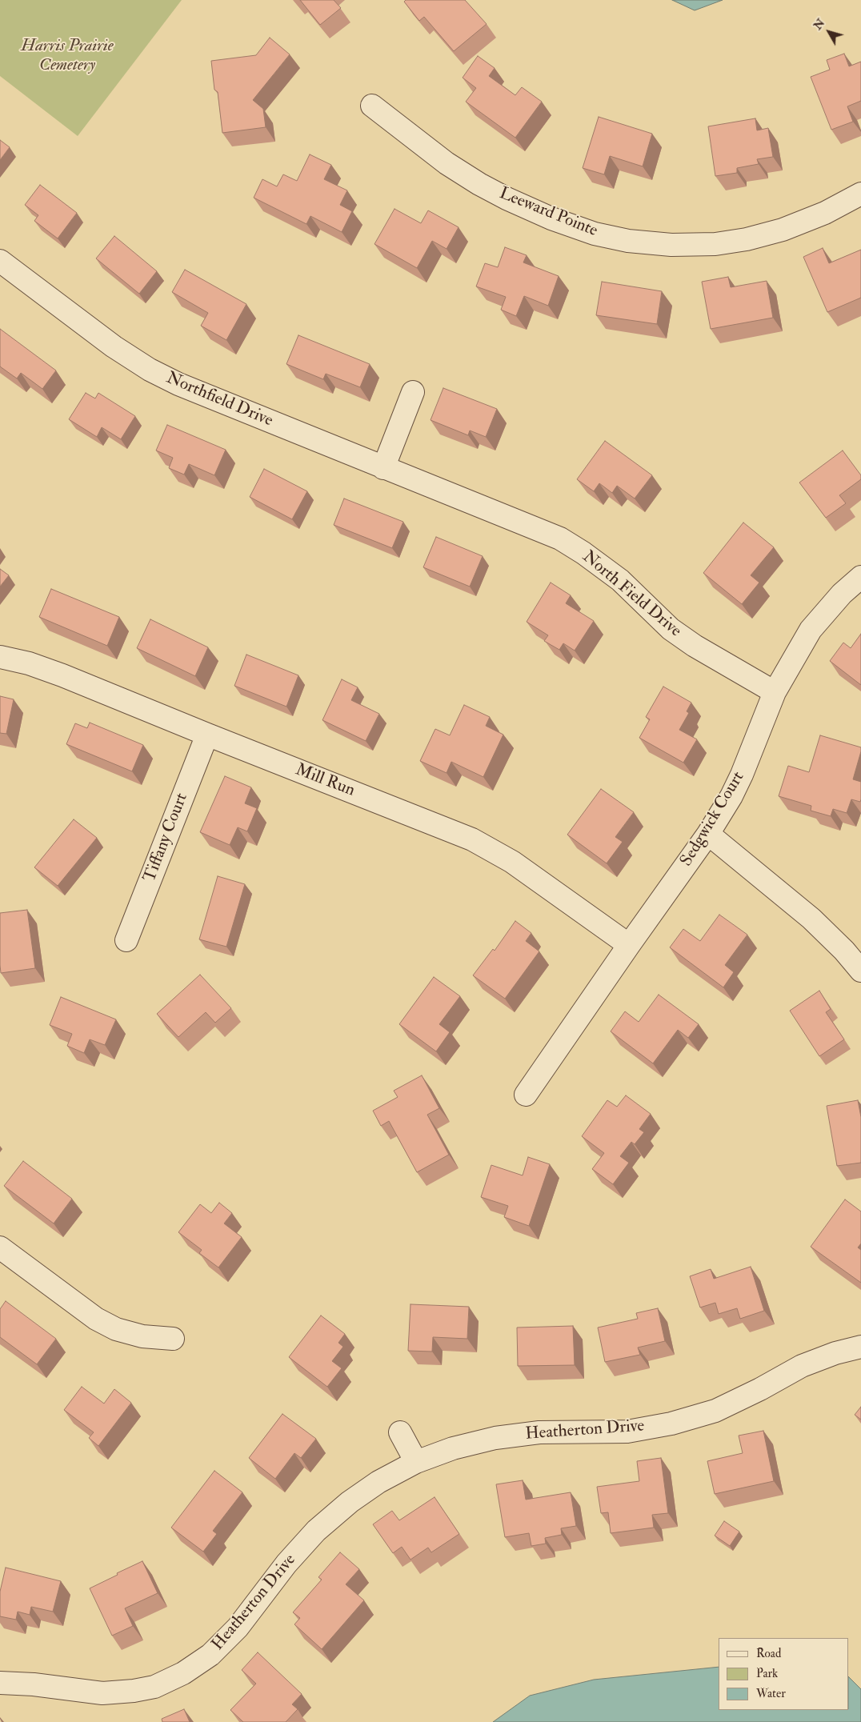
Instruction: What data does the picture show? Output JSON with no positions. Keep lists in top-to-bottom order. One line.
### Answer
{"streets":{"street":["Leeward Pointe","Northfield Drive","North Field Drive","Mill Run","Sedgwick Court","Tiffany Court","Heatherton Drive"]},"crossings":[["Northfield Drive","North Field Drive"],["North Field Drive","Sedgwick Court"],["Mill Run","Sedgwick Court"],["Mill Run","Tiffany Court"]],"parks":["Harris Prairie Cemetery"],"legend":["Road","Park","Water"],"north":"top left"}
